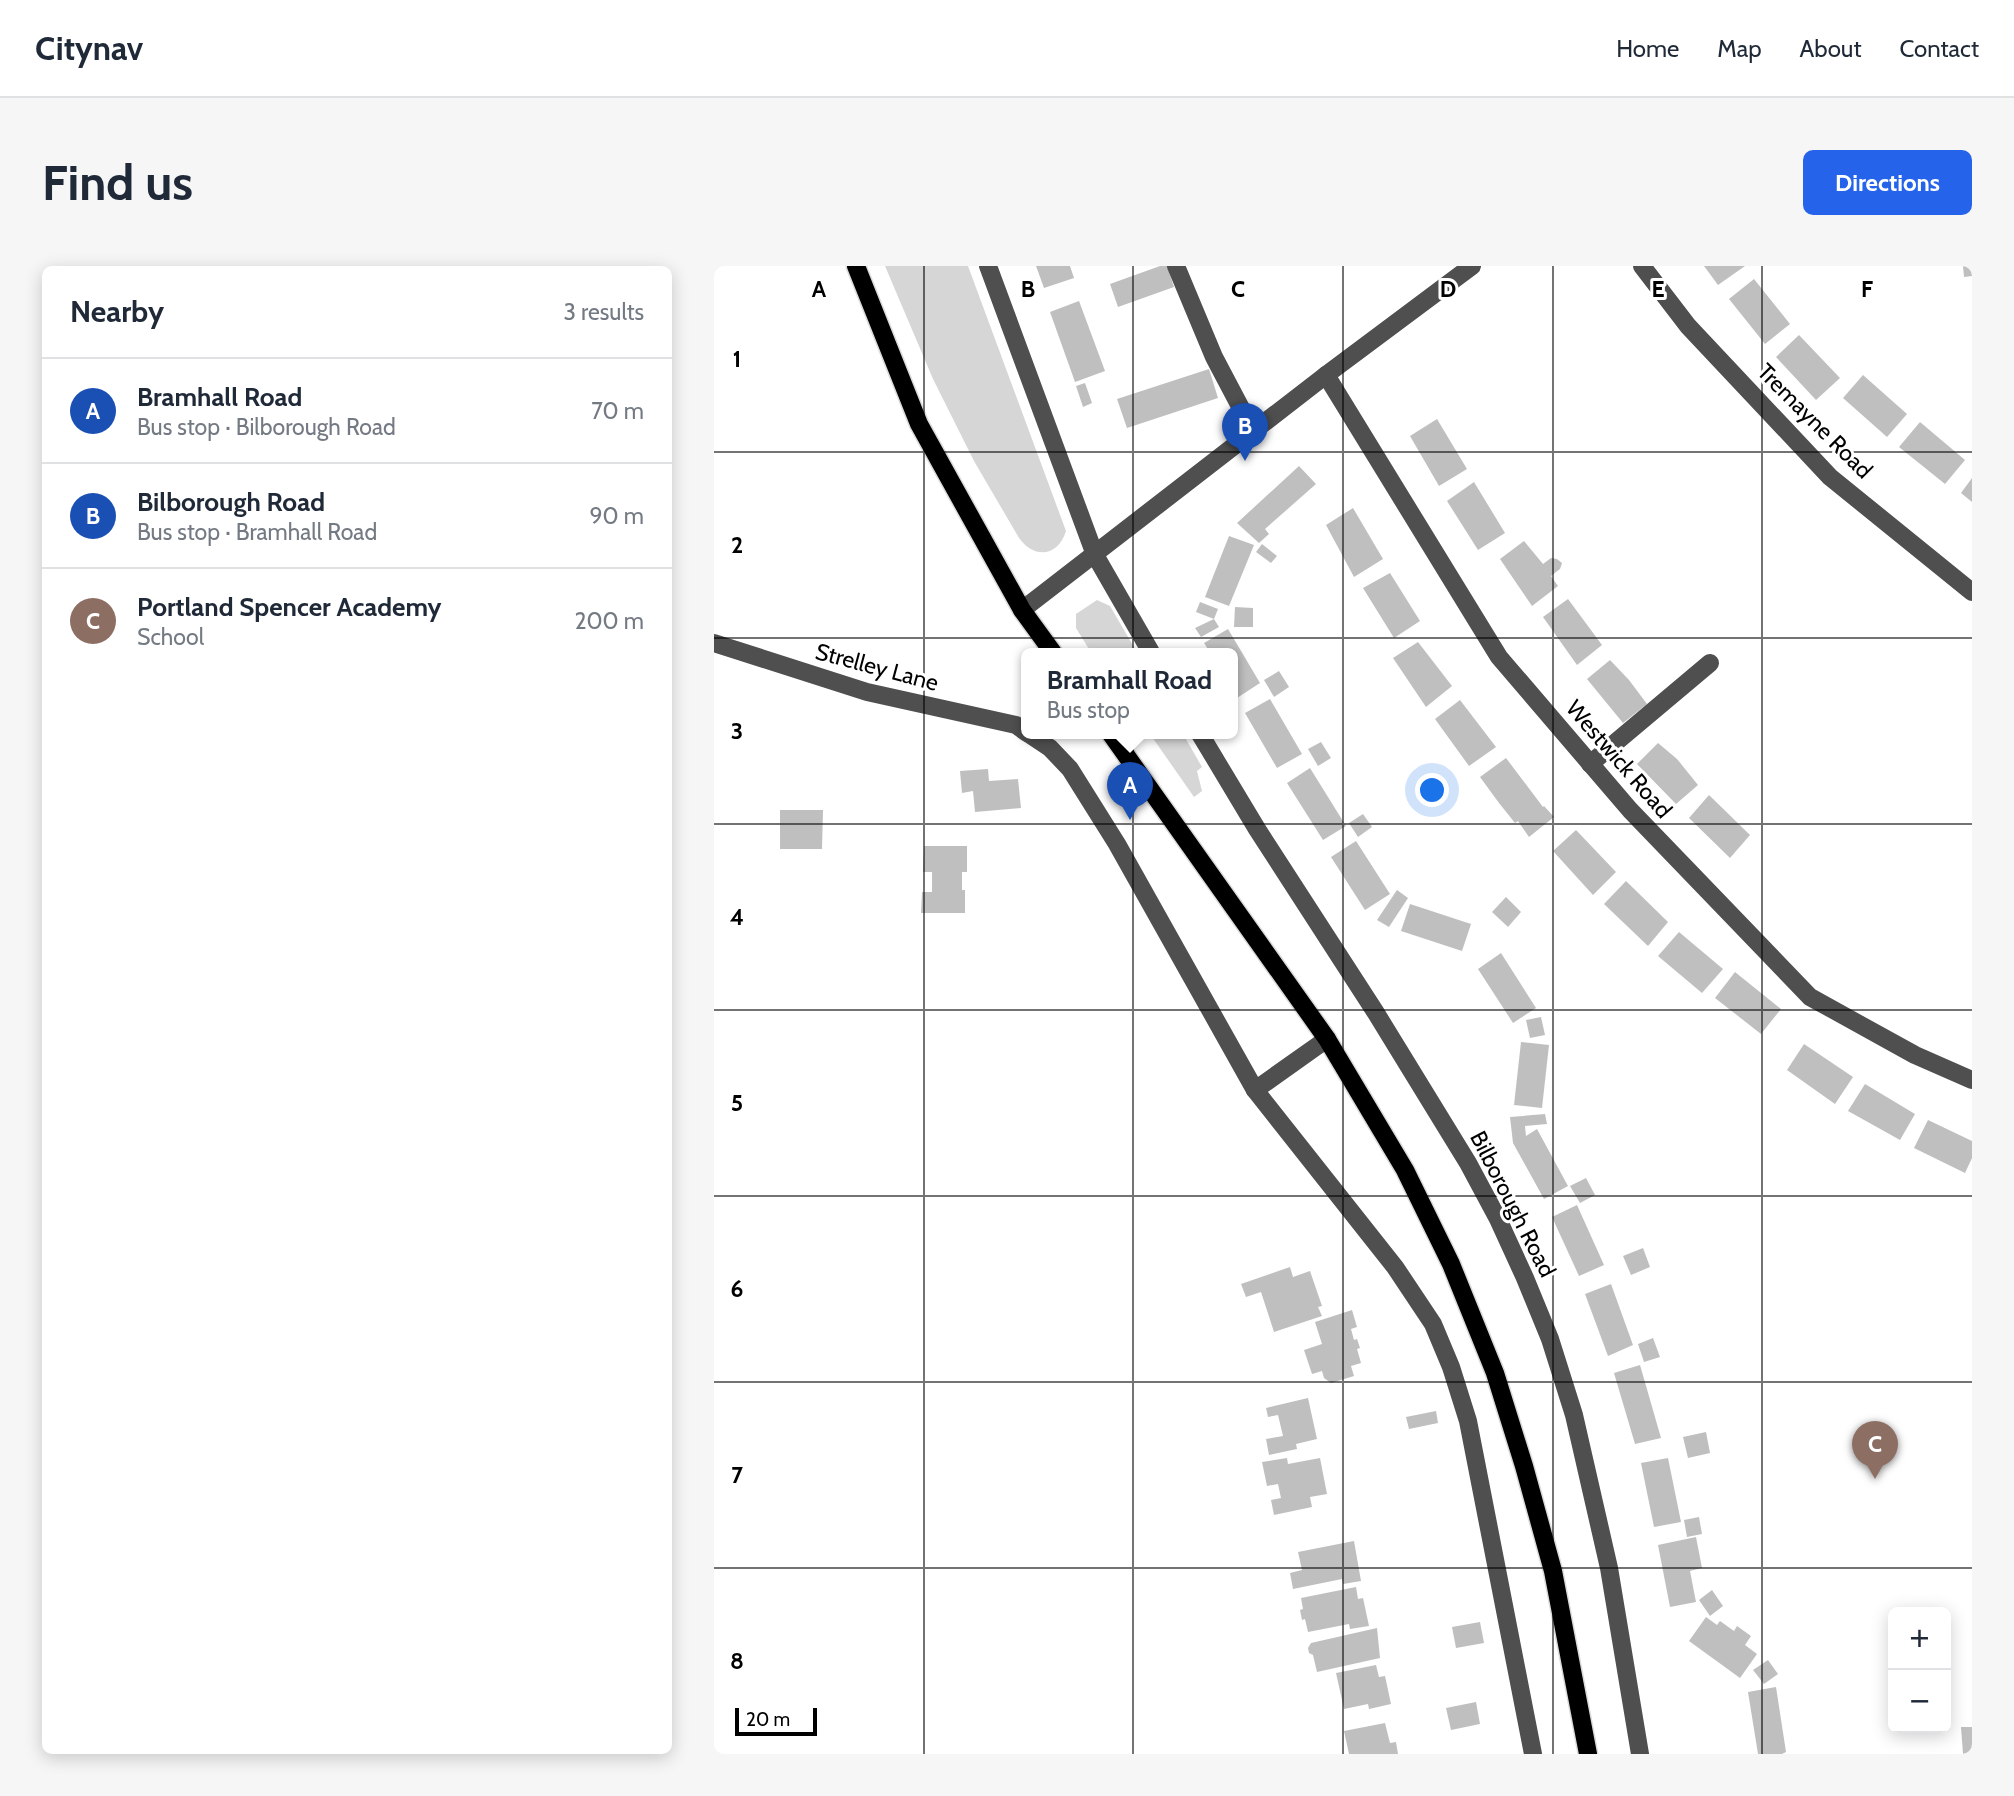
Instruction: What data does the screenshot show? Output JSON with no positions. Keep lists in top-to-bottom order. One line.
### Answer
{"streets":{"street":["Tremayne Road","Strelley Lane","Westwick Road","Bilborough Road"]},"scale_bar":"20 m","page":{"header":"Citynav","nav":["Home","Map","About","Contact"],"buttons":"Directions","title":"Find us","heading":["Nearby","3 results"],"list":[{"mark":"A","name":"Bramhall Road","note":"Bus stop · Bilborough Road","value":"70 m"},{"mark":"B","name":"Bilborough Road","note":"Bus stop · Bramhall Road","value":"90 m"},{"mark":"C","name":"Portland Spencer Academy","note":"School","value":"200 m"}],"pins":["B","A","C"],"popup":["Bramhall Road","Bus stop"],"map_buttons":["+","−"],"scale":"20 m"},"grid":{"columns":["A","B","C","D","E","F"],"rows":["1","2","3","4","5","6","7","8"]}}
